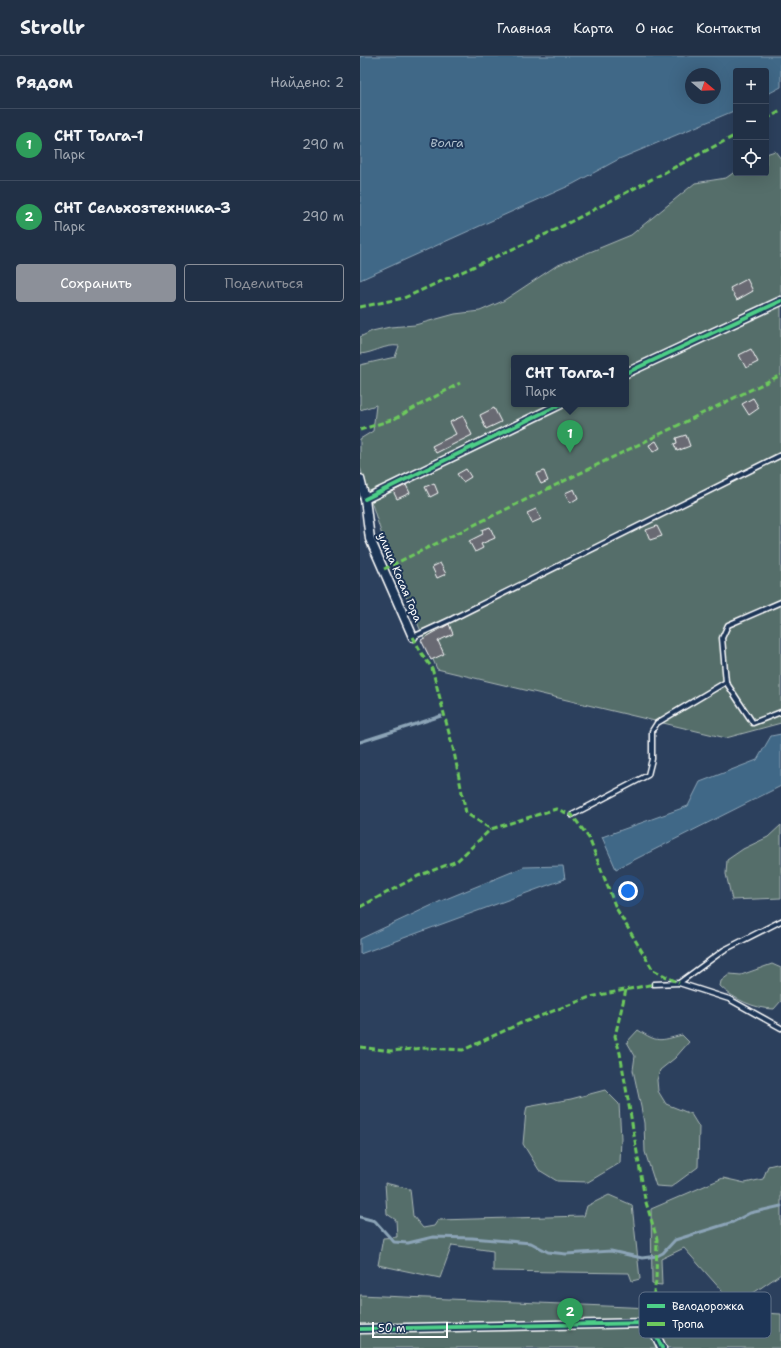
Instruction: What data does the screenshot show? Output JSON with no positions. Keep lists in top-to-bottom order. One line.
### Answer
{"streets":{"street":["улица Косая Гора"]},"water":["Волга"],"legend":["Велодорожка","Тропа"],"scale_bar":"50 m","north":"right","page":{"header":"Strollr","nav":["Главная","Карта","О нас","Контакты"],"heading":["Рядом","Найдено: 2"],"map_buttons":["+","−"],"list":[{"mark":"1","name":"СНТ Толга-1","note":"Парк","value":"290 m"},{"mark":"2","name":"СНТ Сельхозтехника-3","note":"Парк","value":"290 m"}],"buttons":["Сохранить","Поделиться"],"popup":["СНТ Толга-1","Парк"],"pins":["1","2"],"scale":"50 m"}}
